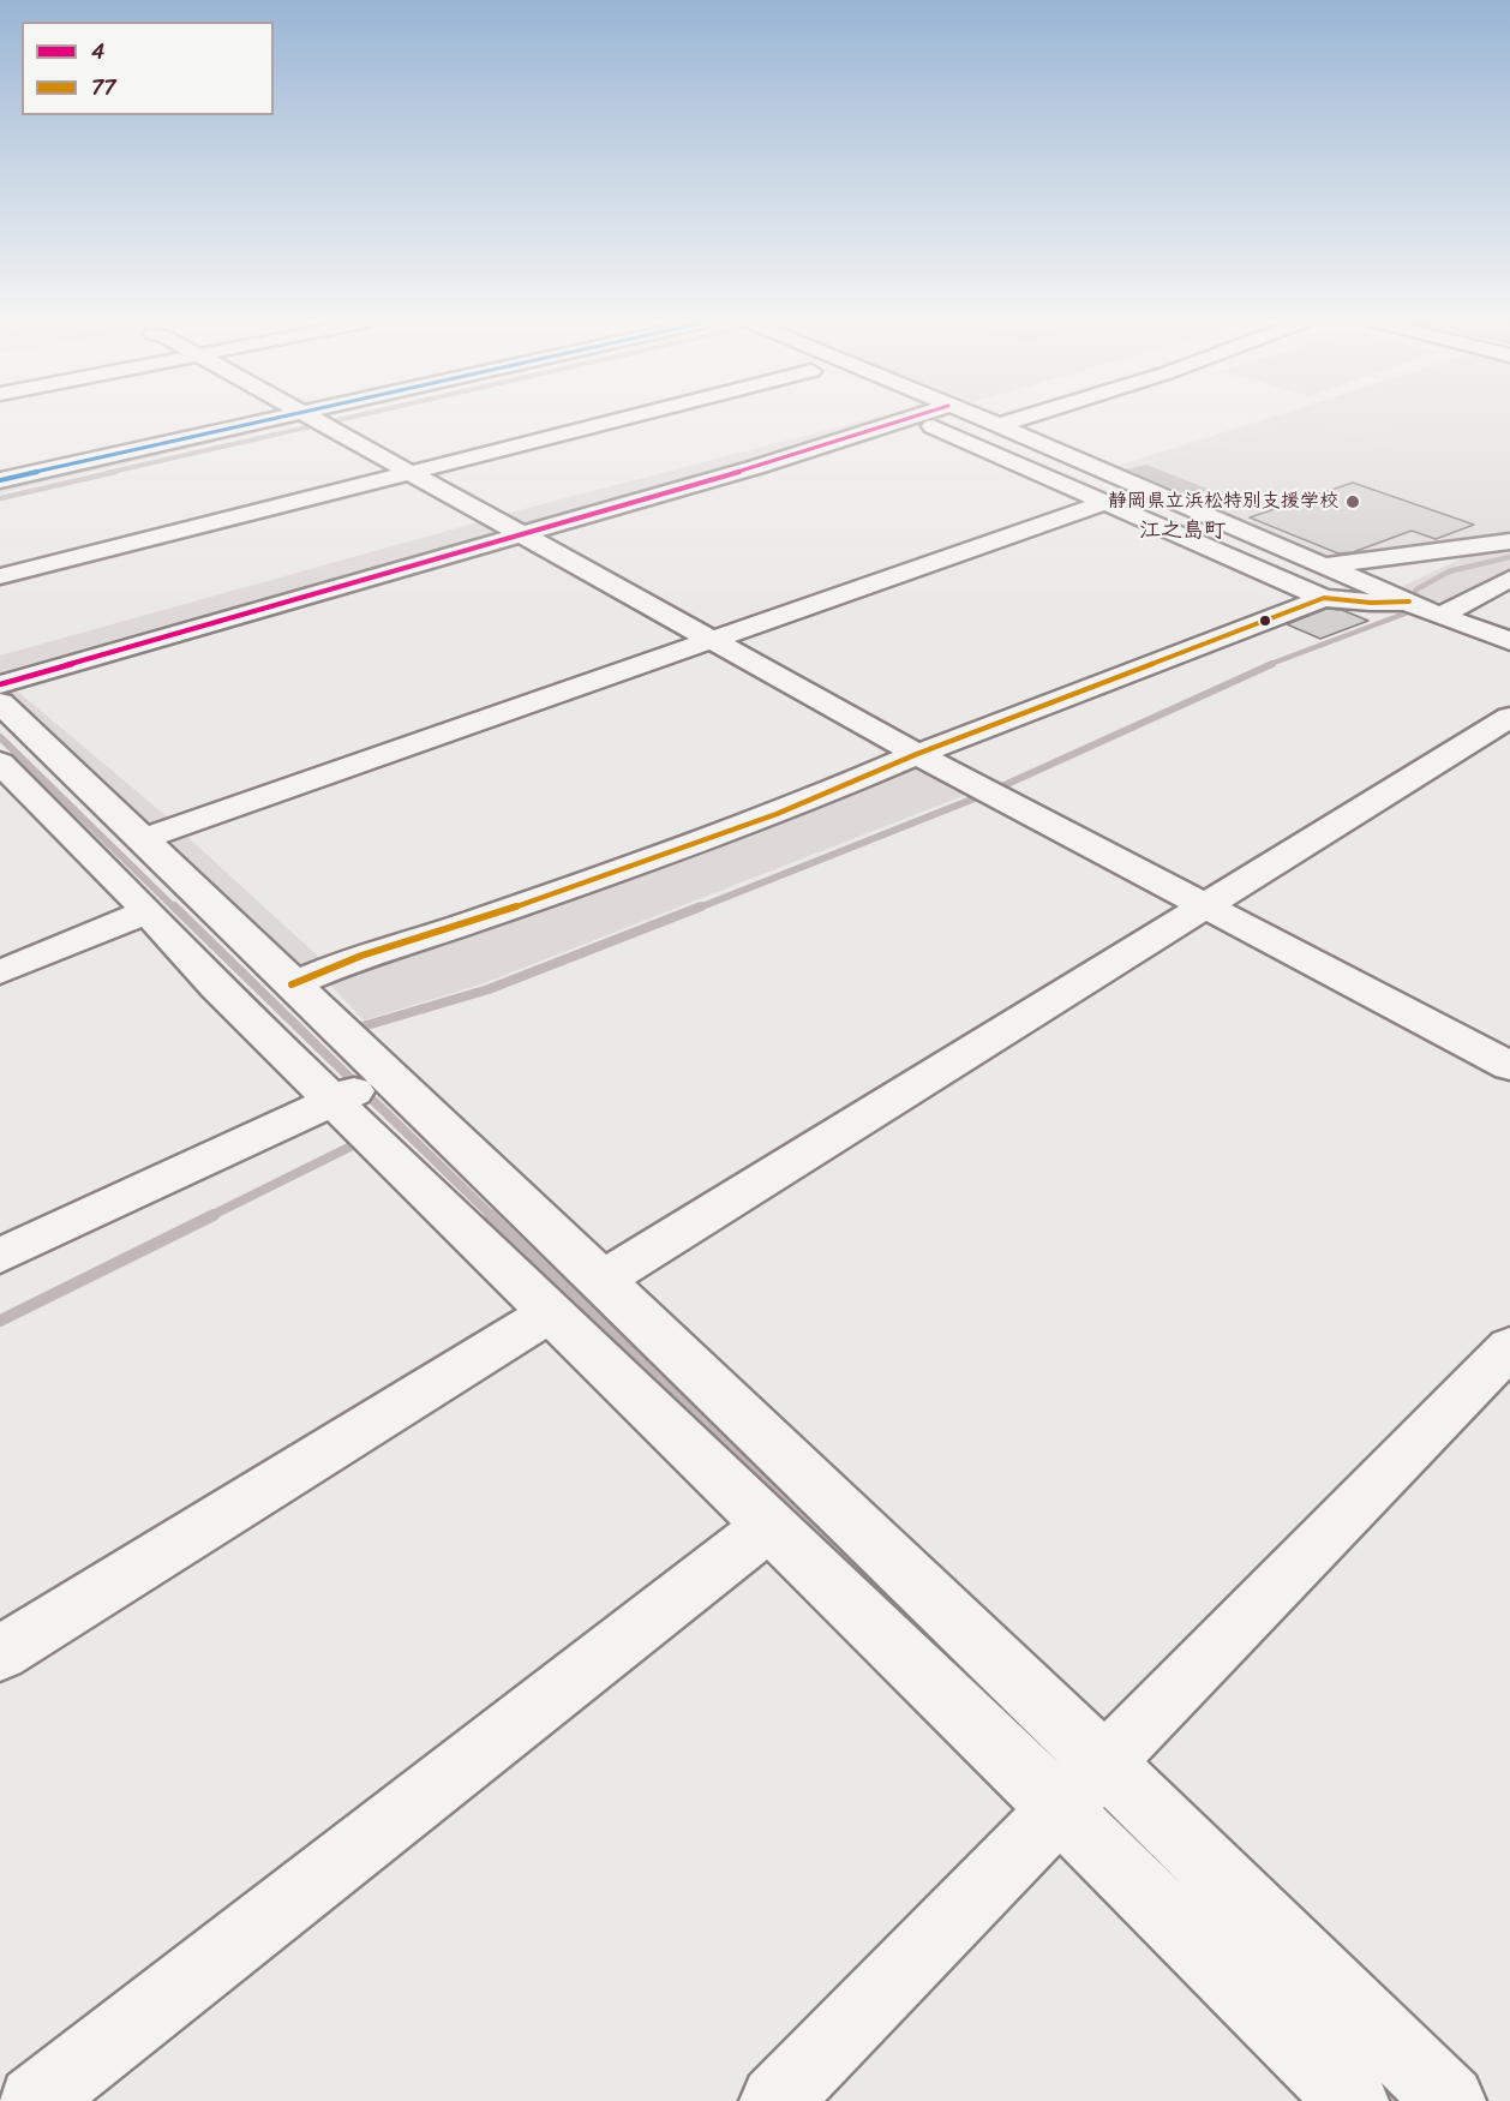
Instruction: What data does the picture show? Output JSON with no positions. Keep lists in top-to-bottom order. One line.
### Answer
{"districts":["江之島町"],"places":["静岡県立浜松特別支援学校"],"lines":["transit line 4","transit line 77"],"legend":["4","77"]}
